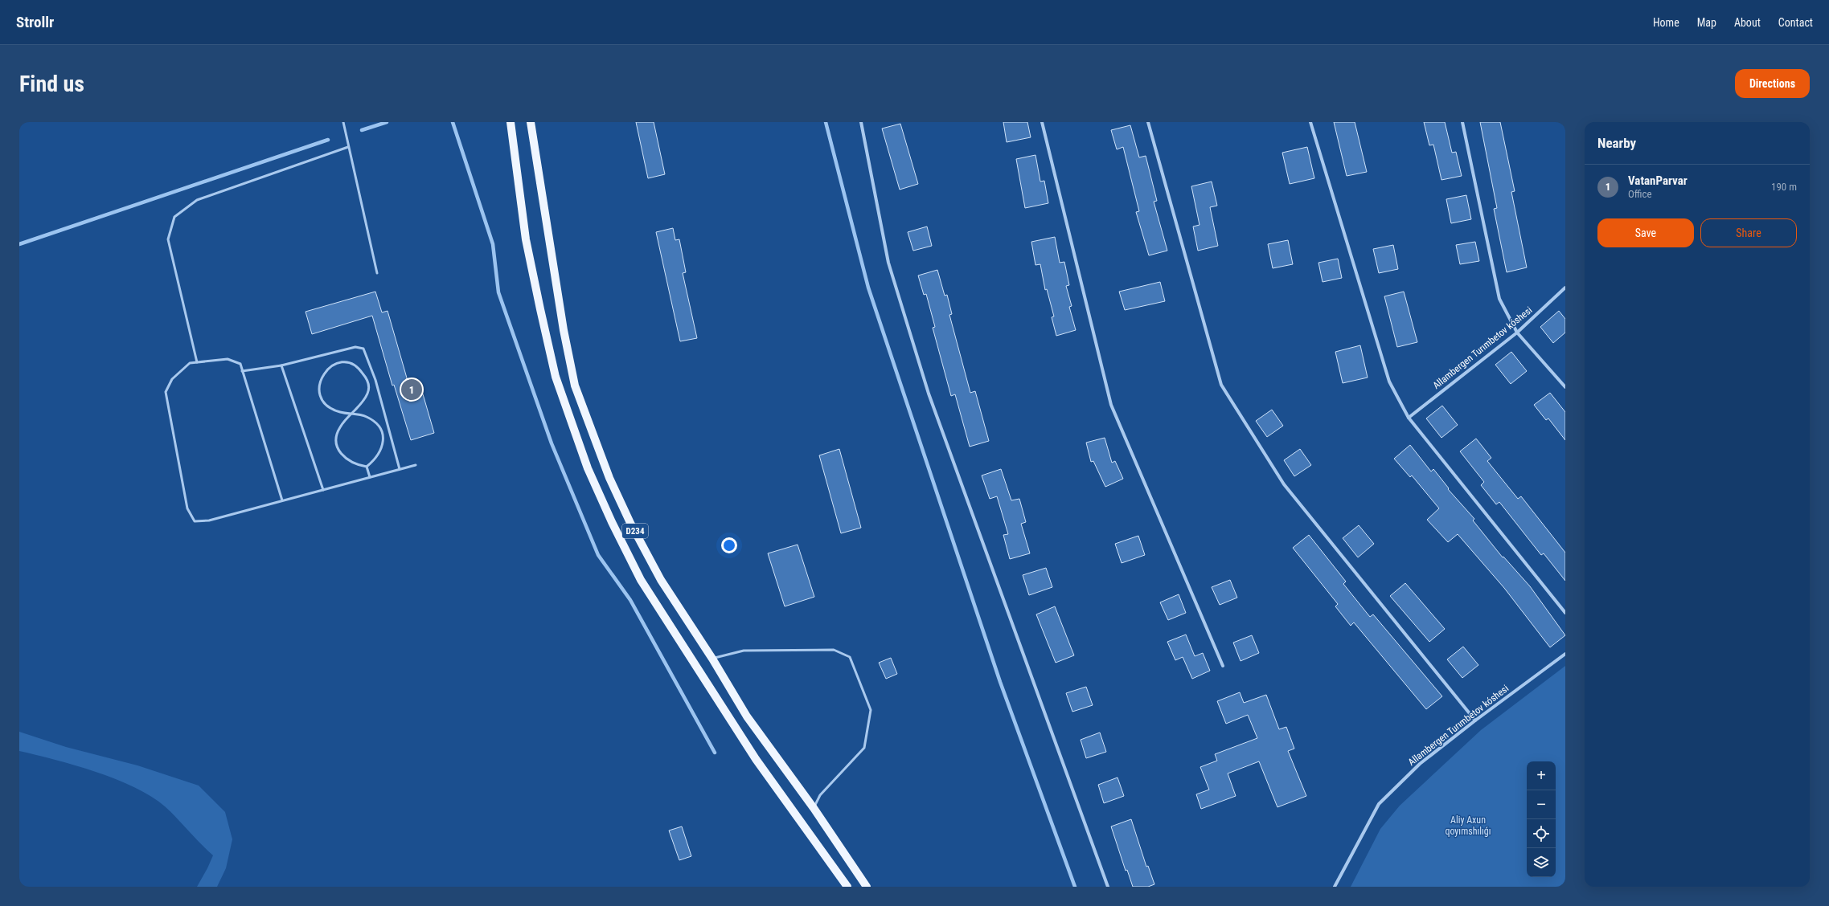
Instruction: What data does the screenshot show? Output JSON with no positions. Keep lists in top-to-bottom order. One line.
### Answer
{"streets":{"main road":["D234"],"street":["Allambergen Turımbetov kóshesi"]},"parks":["Aliy Axun qoyımshılıǵı"],"page":{"header":"Strollr","nav":["Home","Map","About","Contact"],"buttons":["Directions",["Save","Share"]],"title":"Find us","heading":"Nearby","list":[{"mark":"1","name":"VatanParvar","note":"Office","value":"190 m"}],"pins":"1","map_buttons":["+","−"]}}
